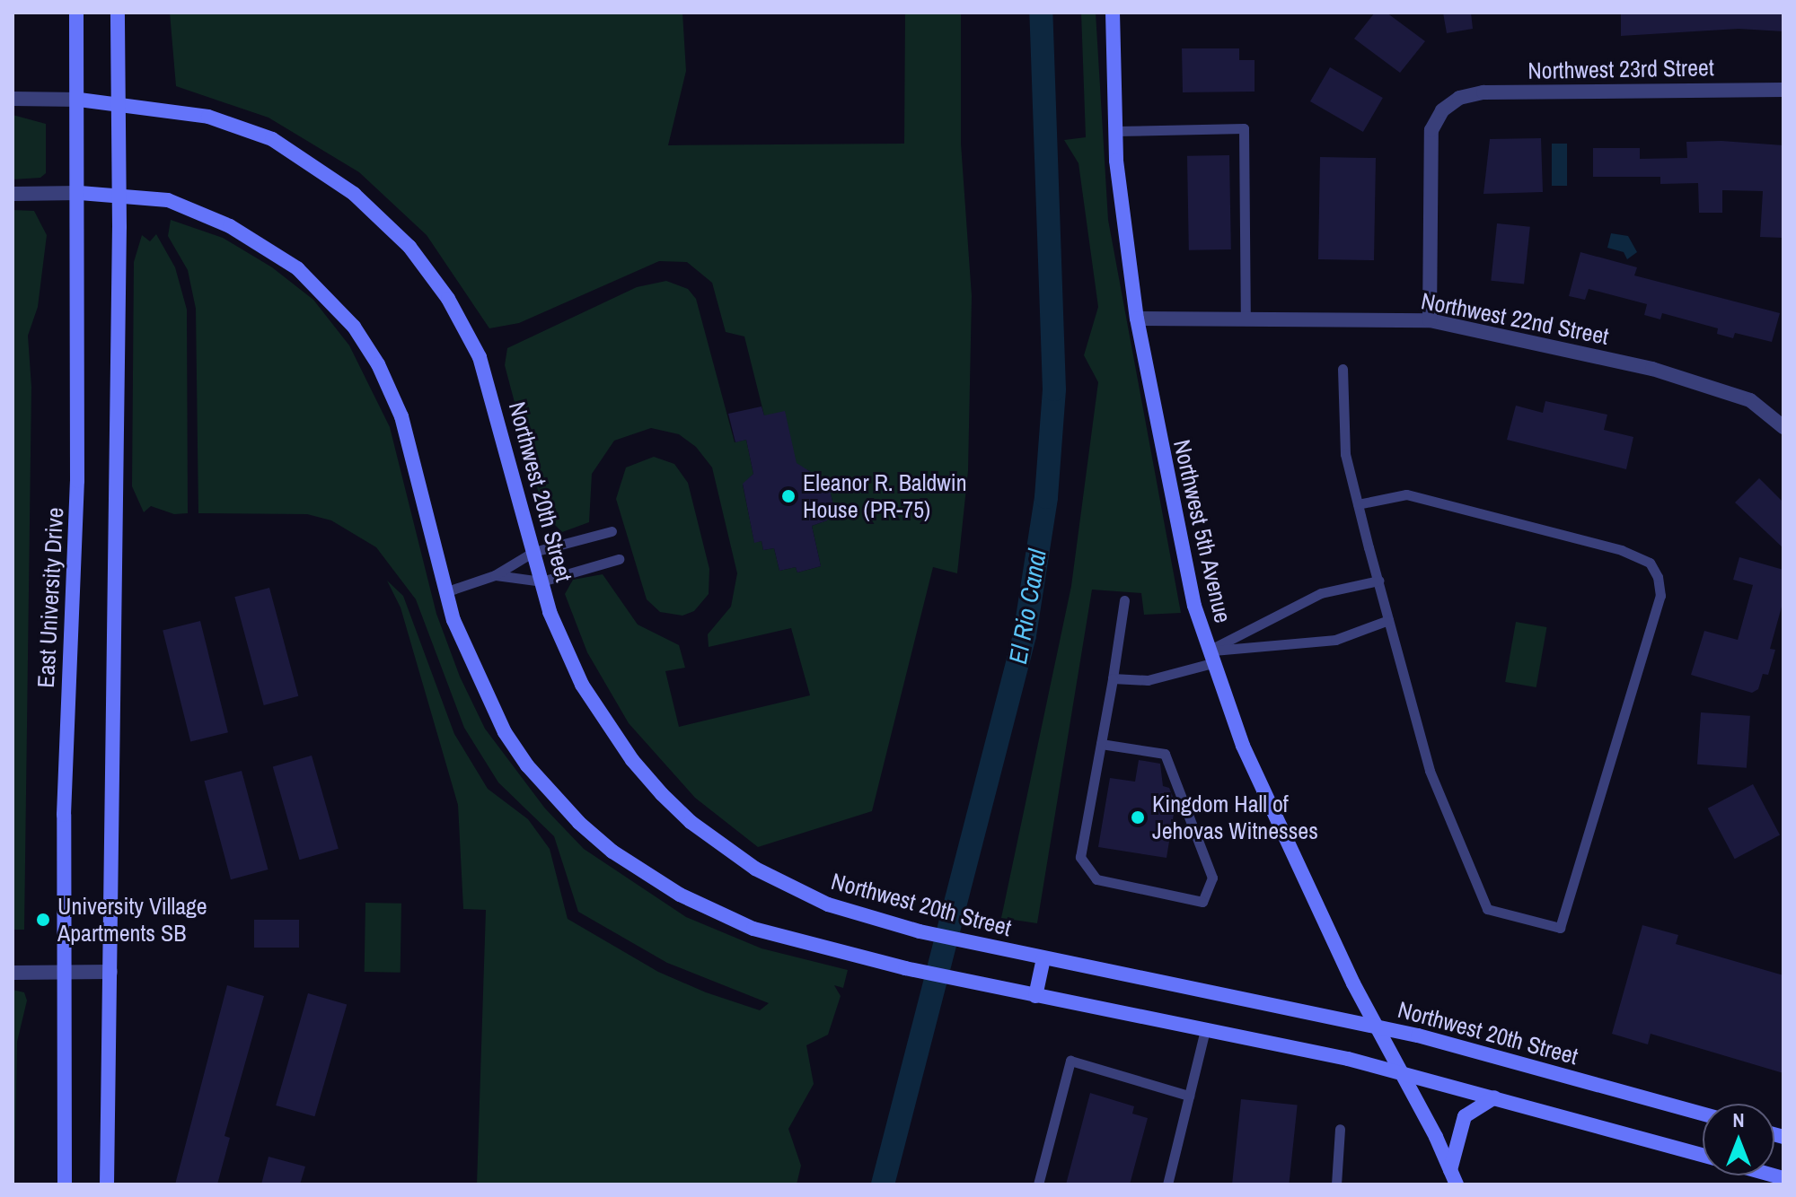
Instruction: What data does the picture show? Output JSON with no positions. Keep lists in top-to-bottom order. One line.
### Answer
{"streets":{"street":["Northwest 23rd Street","Northwest 22nd Street","Northwest 20th Street","Northwest 5th Avenue","East University Drive"]},"crossings":[["Northwest 23rd Street","Northwest 22nd Street"],["Northwest 22nd Street","Northwest 5th Avenue"],["Northwest 20th Street","Northwest 5th Avenue"],["Northwest 20th Street","East University Drive"]],"water":["El Rio Canal"],"places":["Eleanor R. Baldwin House (PR-75)","Kingdom Hall of Jehovas Witnesses","University Village Apartments SB"],"north":"top"}
